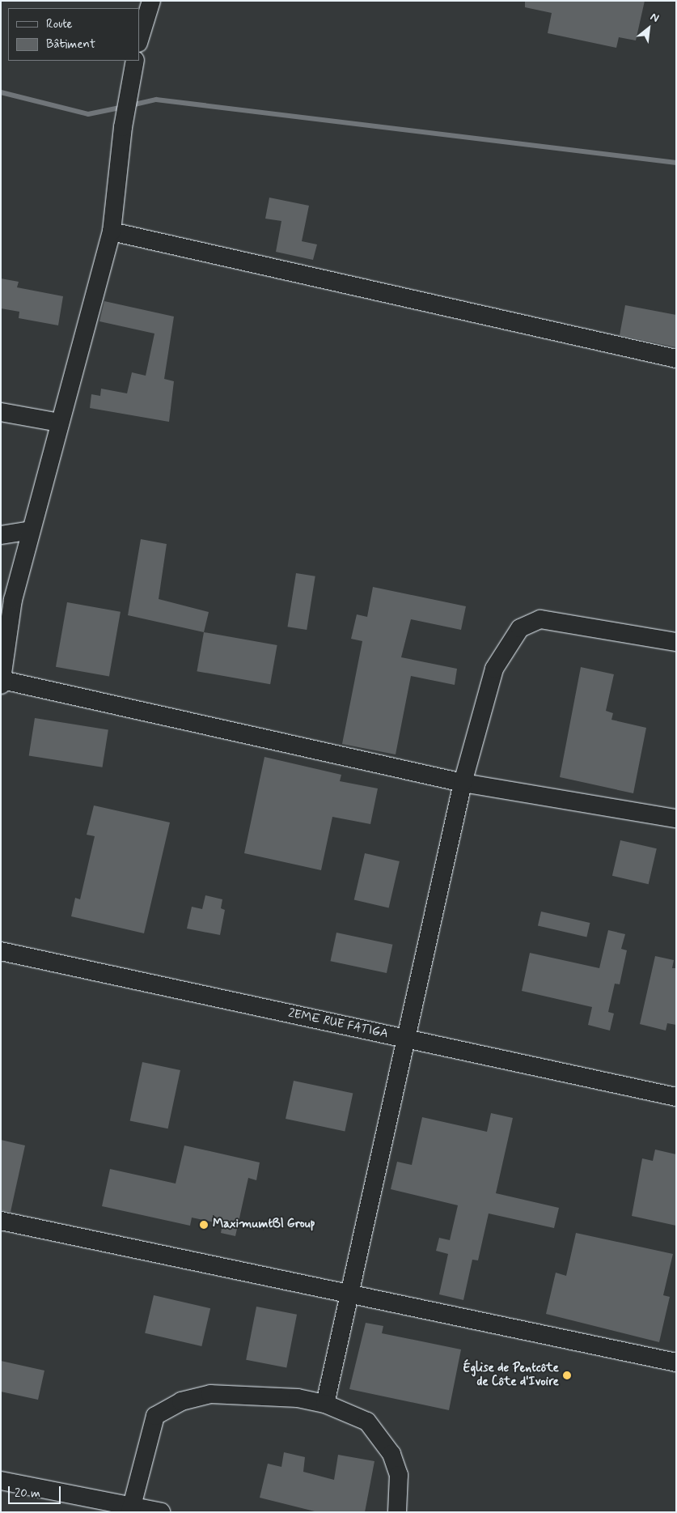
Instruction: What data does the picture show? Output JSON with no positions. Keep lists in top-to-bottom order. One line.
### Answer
{"streets":{"street":["2EME RUE FATIGA"]},"places":["MaximumtBl Group","Église de Pentcôte de Côte d'Ivoire"],"legend":["Route","Bâtiment"],"scale_bar":"20 m","north":"top right"}
